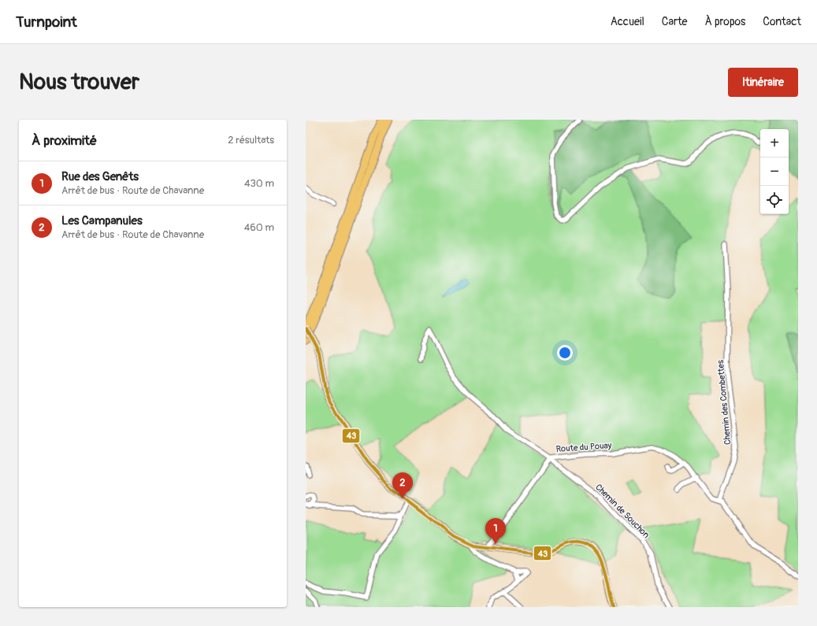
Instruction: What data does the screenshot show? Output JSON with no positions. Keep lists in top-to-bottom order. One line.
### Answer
{"streets":{"street":["Chemin des Combettes","Route du Pouay","Chemin de Souchon"]},"crossings":[["Chemin des Combettes","Route du Pouay"],["Route du Pouay","Chemin de Souchon"]],"lines":["transit line 43"],"page":{"header":"Turnpoint","nav":["Accueil","Carte","À propos","Contact"],"buttons":"Itinéraire","title":"Nous trouver","heading":["À proximité","2 résultats"],"map_buttons":["+","−"],"list":[{"mark":"1","name":"Rue des Genêts","note":"Arrêt de bus · Route de Chavanne","value":"430 m"},{"mark":"2","name":"Les Campanules","note":"Arrêt de bus · Route de Chavanne","value":"460 m"}],"pins":["2","1"]}}
